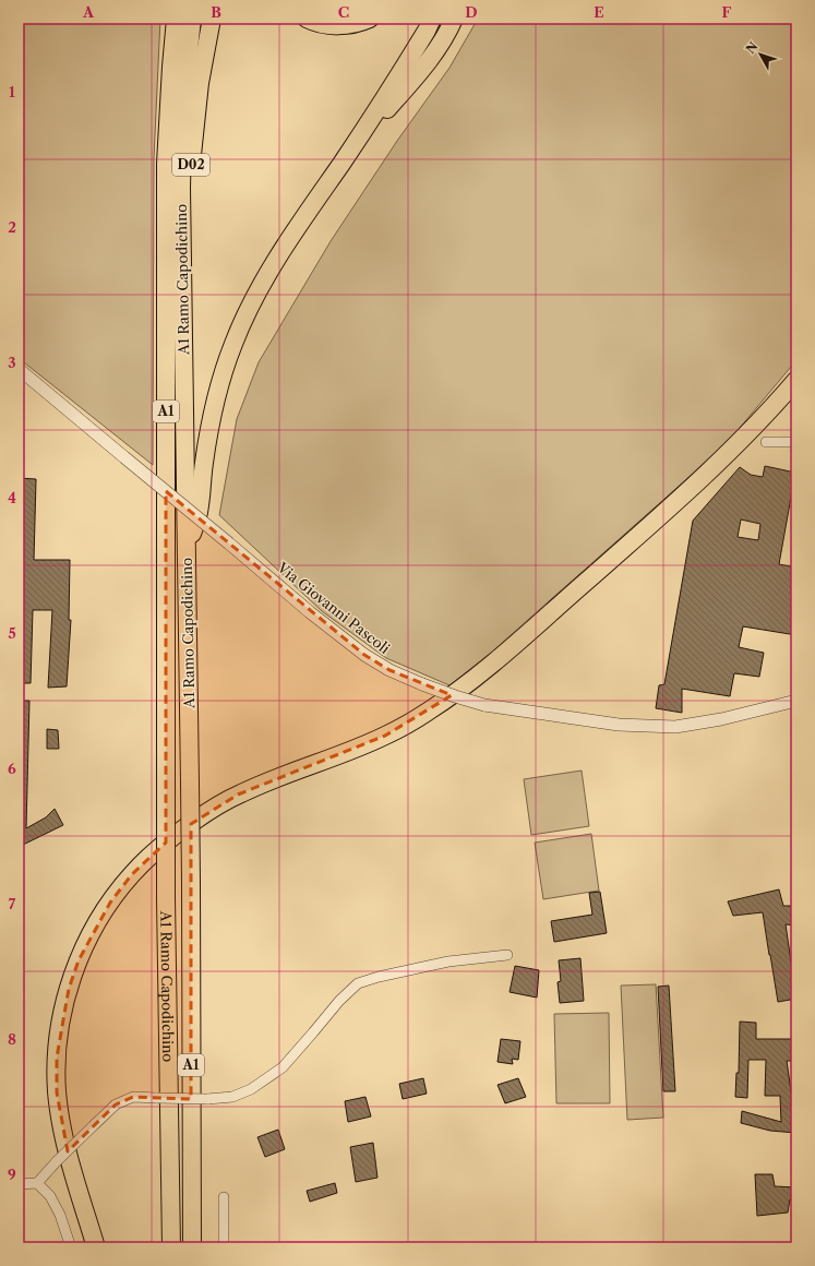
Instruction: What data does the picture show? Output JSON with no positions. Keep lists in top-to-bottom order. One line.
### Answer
{"streets":{"highway":["D02","A1 Ramo Capodichino","A1"],"street":["Via Giovanni Pascoli"]},"crossings":[["D02","A1 Ramo Capodichino"]],"north":"top left","grid":{"columns":["A","B","C","D","E","F"],"rows":["1","2","3","4","5","6","7","8","9"]}}
